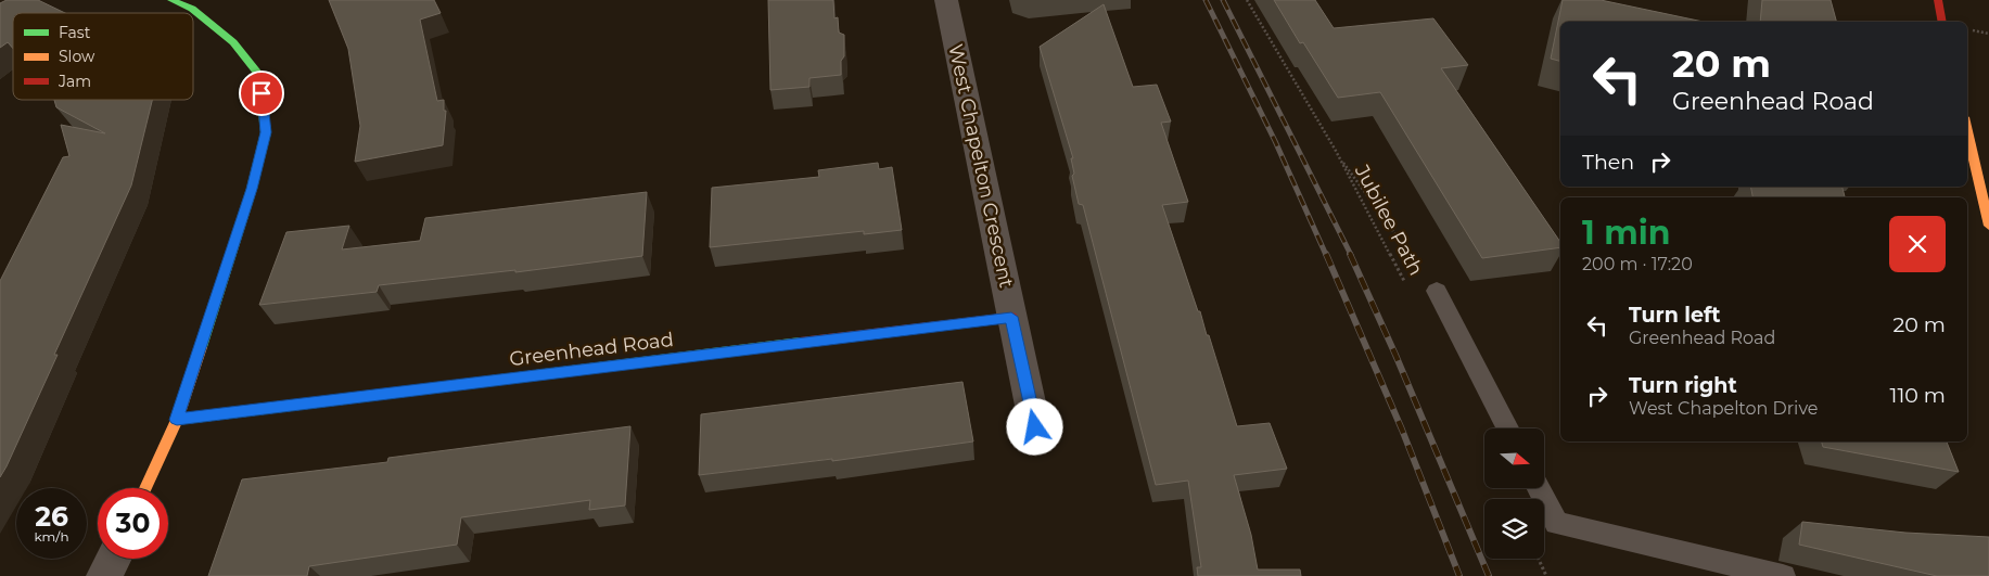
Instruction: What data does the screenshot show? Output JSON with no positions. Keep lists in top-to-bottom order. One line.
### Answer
{"streets":{"street":["West Chapelton Crescent","Greenhead Road"],"path":["Jubilee Path"]},"crossings":[["West Chapelton Crescent","Greenhead Road"]],"legend":["Fast","Slow","Jam"],"north":"right","page":{"turn":["20 m","Greenhead Road"],"then":"Then","heading":["1 min","200 m · 17:20"],"list":[{"name":"Turn left","note":"Greenhead Road","value":"20 m"},{"name":"Turn right","note":"West Chapelton Drive","value":"110 m"}],"speed":"26 km/h","limit":"30"}}
